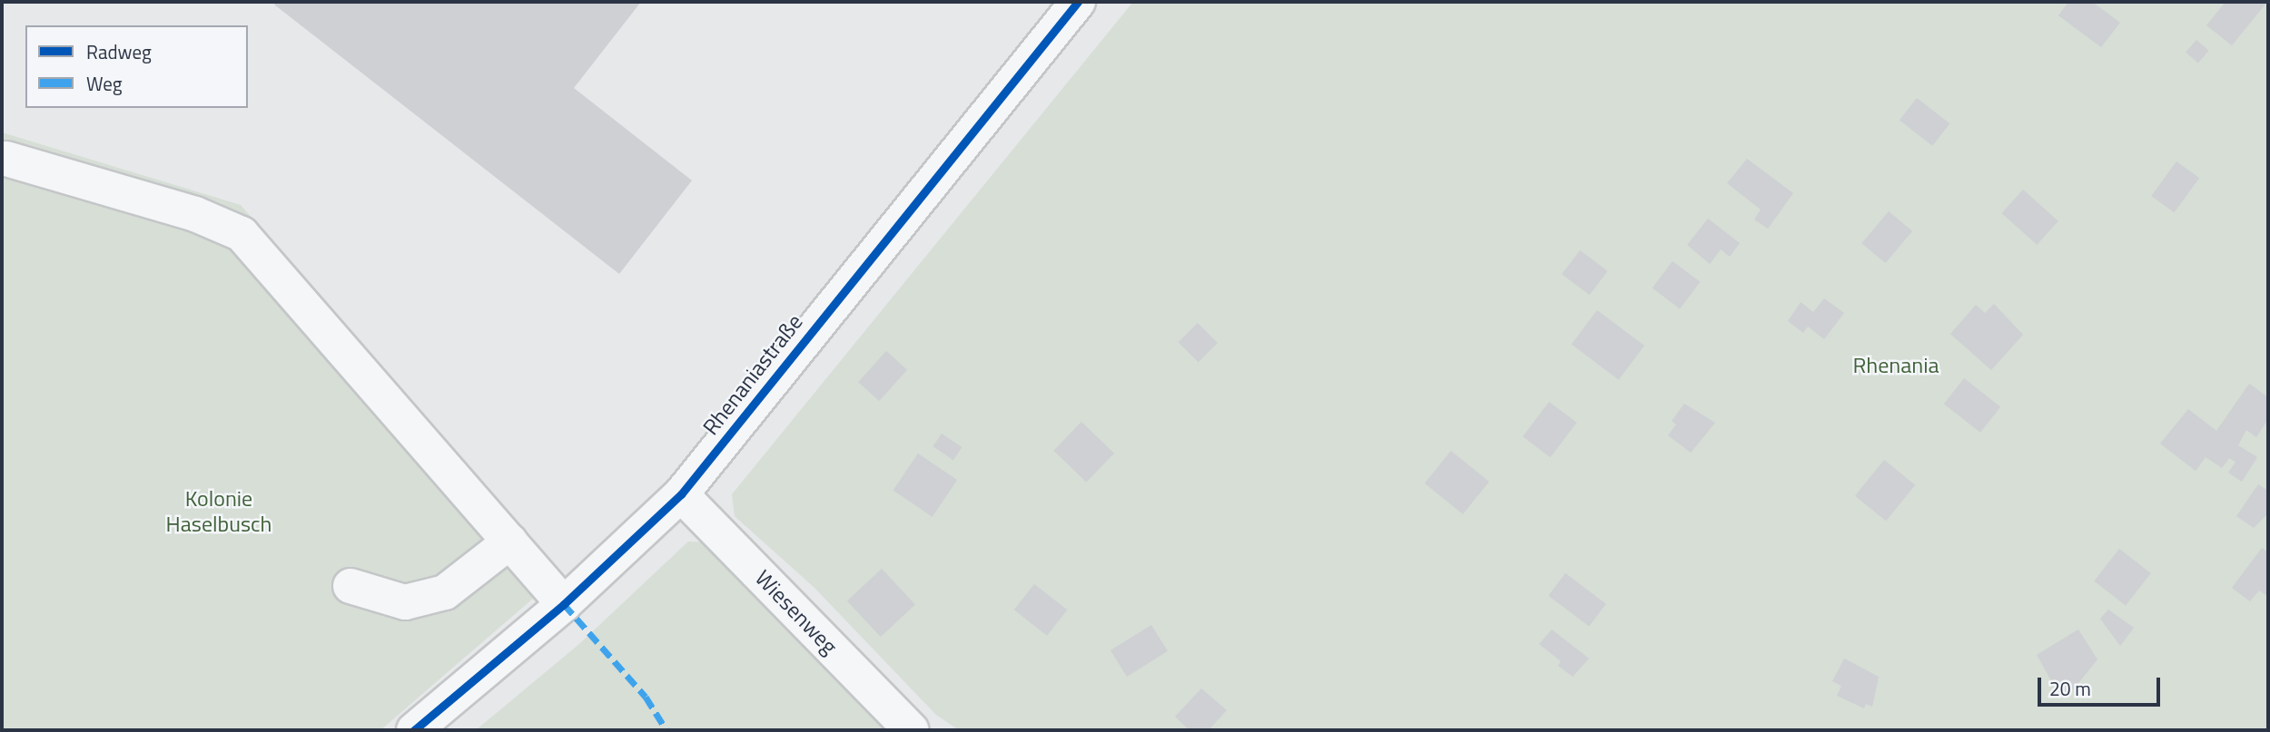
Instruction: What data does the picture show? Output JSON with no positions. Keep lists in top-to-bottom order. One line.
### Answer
{"streets":{"street":["Rhenaniastraße","Wiesenweg"]},"crossings":[["Rhenaniastraße","Wiesenweg"]],"parks":["Rhenania","Kolonie Haselbusch"],"legend":["Radweg","Weg"],"scale_bar":"20 m"}
